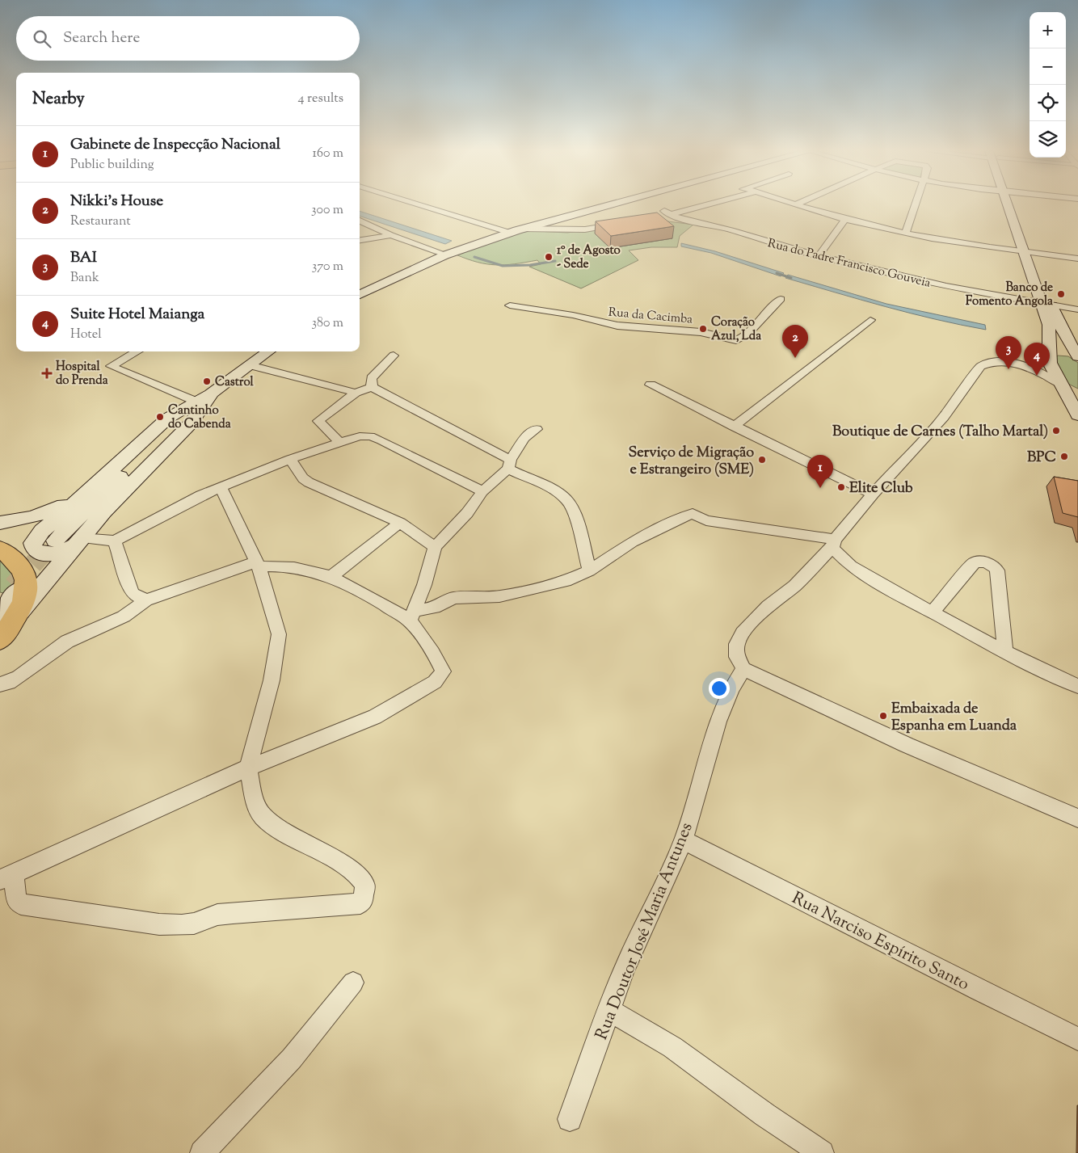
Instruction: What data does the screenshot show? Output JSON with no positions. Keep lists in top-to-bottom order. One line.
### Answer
{"streets":{"street":["Rua do Padre Francisco Gouveia","Rua da Cacimba","Rua Doutor José Maria Antunes","Rua Narciso Espírito Santo"]},"crossings":[["Rua Doutor José Maria Antunes","Rua Narciso Espírito Santo"]],"places":{"other":["1º de Agosto - Sede","Banco de Fomento Angola","Coração Azul, Lda","Castrol","Cantinho do Cabenda","Boutique de Carnes (Talho Martal)","BPC","Serviço de Migração e Estrangeiro (SME)","Elite Club","Embaixada de Espanha em Luanda"],"health":["Hospital do Prenda"]},"page":{"map_buttons":["+","−"],"search":"Search here","heading":["Nearby","4 results"],"list":[{"mark":"1","name":"Gabinete de Inspecção Nacional","note":"Public building","value":"160 m"},{"mark":"2","name":"Nikki's House","note":"Restaurant","value":"300 m"},{"mark":"3","name":"BAI","note":"Bank","value":"370 m"},{"mark":"4","name":"Suite Hotel Maianga","note":"Hotel","value":"380 m"}],"pins":["2","3","4","1"]}}
